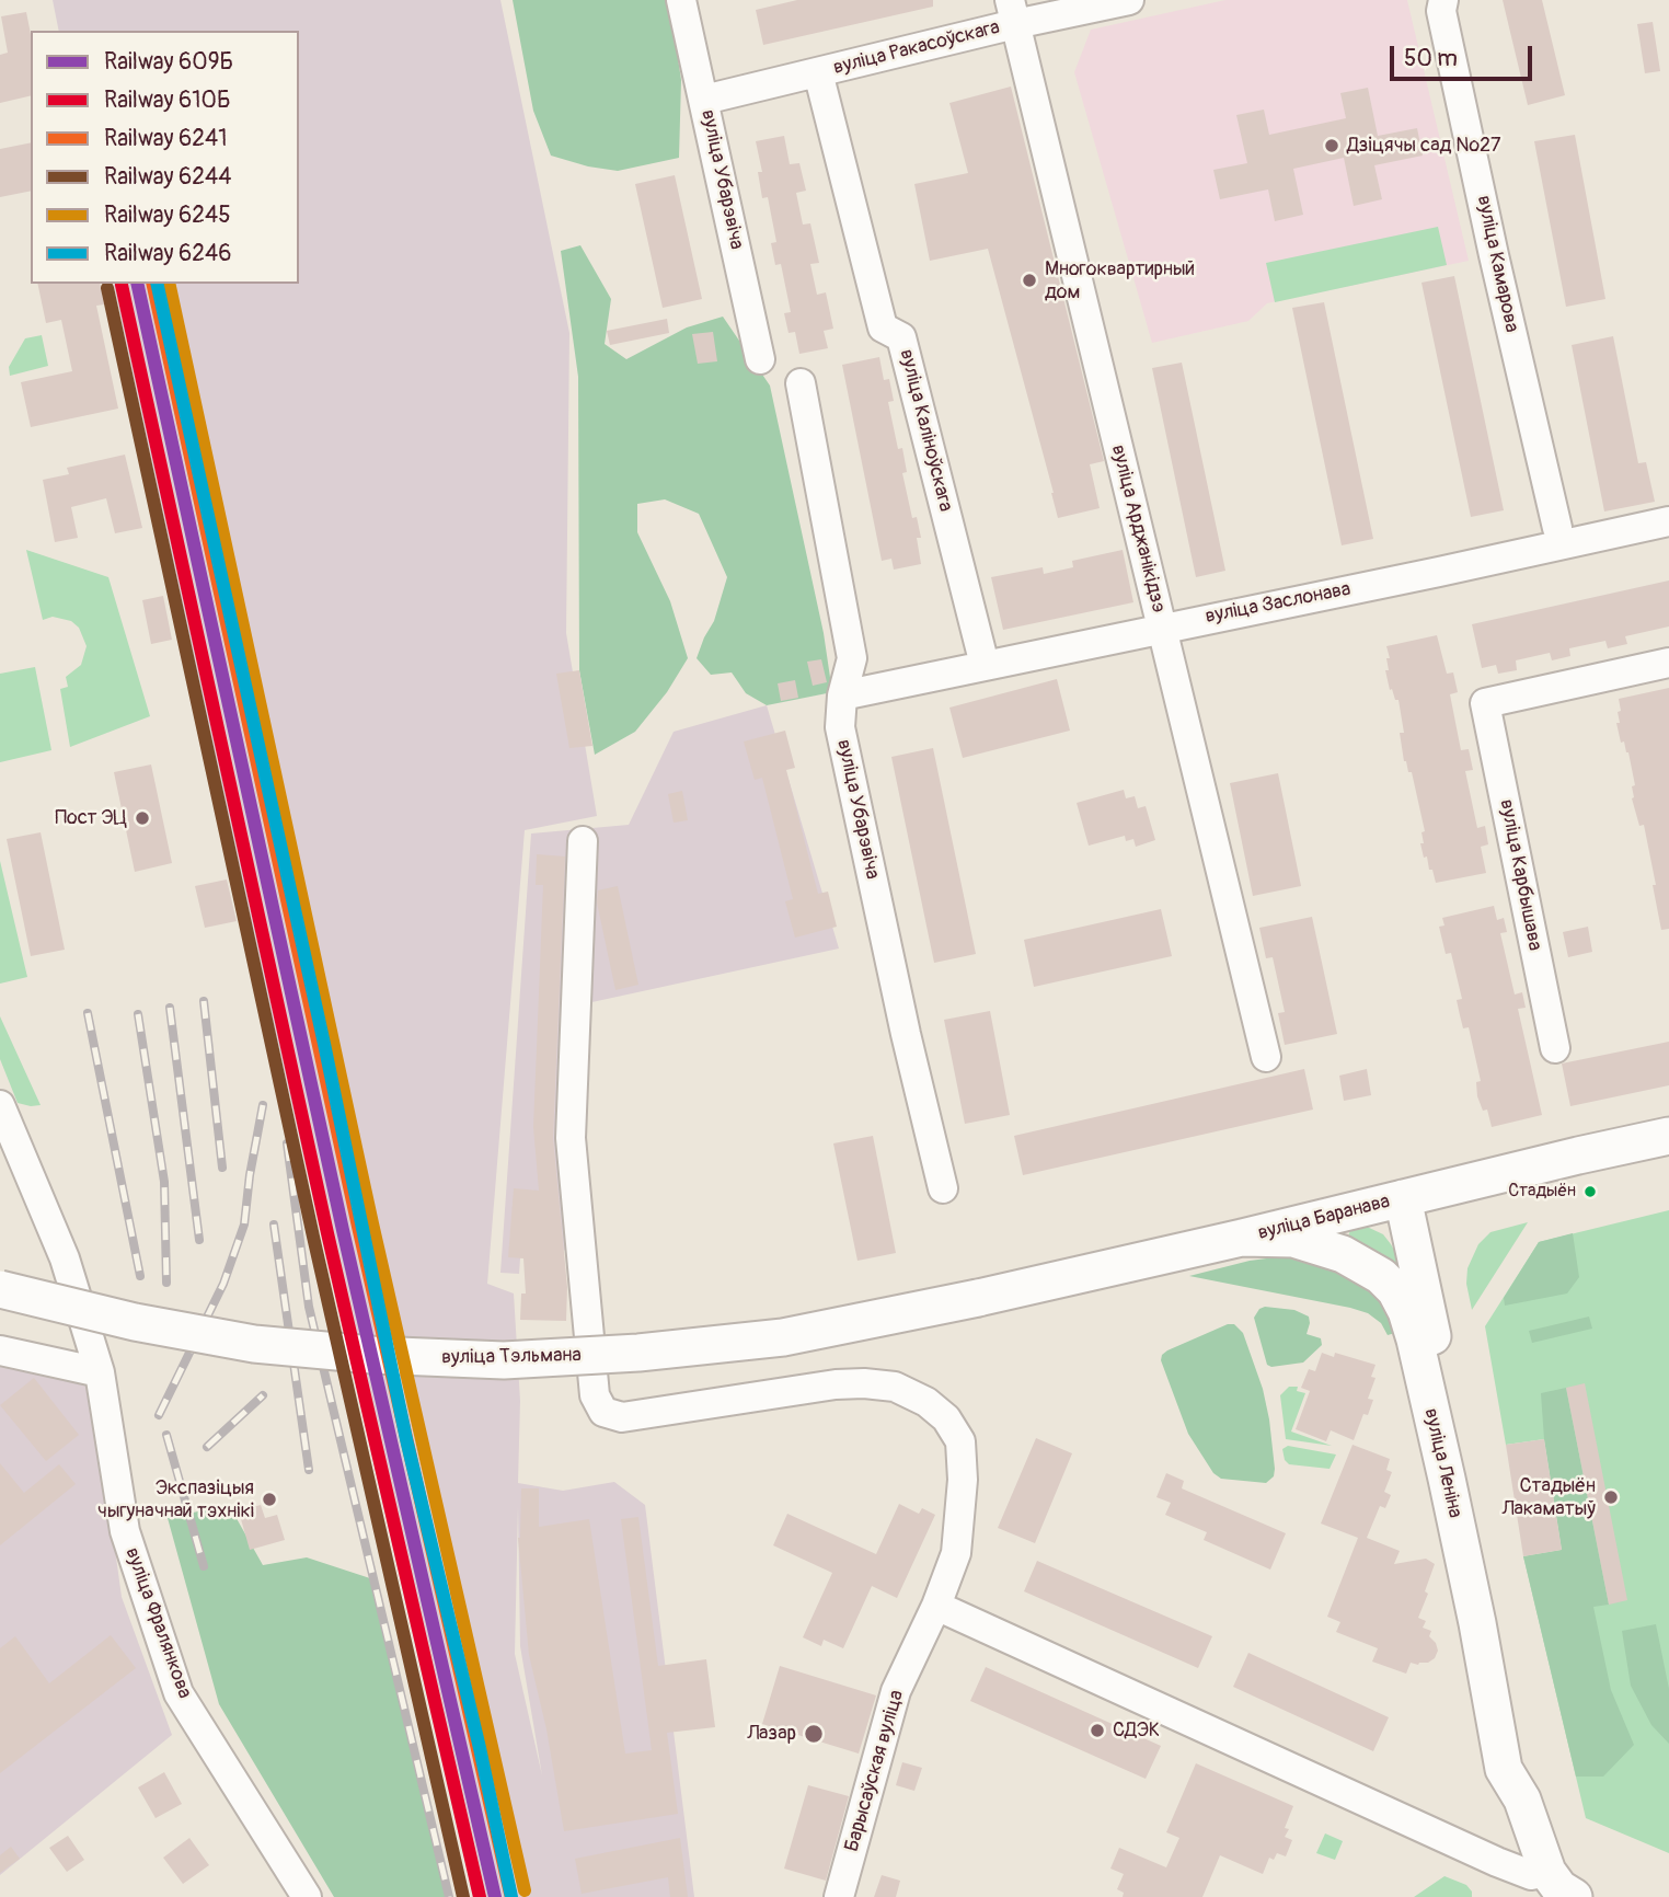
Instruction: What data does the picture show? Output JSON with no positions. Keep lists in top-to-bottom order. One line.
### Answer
{"streets":{"main road":["вуліца Баранава","вуліца Тэльмана","вуліца Леніна"],"street":["вуліца Ракасоўскага","вуліца Убарэвіча","вуліца Камарова","вуліца Каліноўскага","вуліца Арджанікідзэ","вуліца Заслонава","вуліца Карбышава","вуліца Фралянкова","Барысаўская вуліца"]},"crossings":[["вуліца Ракасоўскага","вуліца Убарэвіча"],["вуліца Ракасоўскага","вуліца Каліноўскага"],["вуліца Ракасоўскага","вуліца Арджанікідзэ"],["вуліца Убарэвіча","вуліца Заслонава"],["вуліца Каліноўскага","вуліца Заслонава"],["вуліца Арджанікідзэ","вуліца Заслонава"],["вуліца Баранава","вуліца Тэльмана"],["вуліца Баранава","вуліца Леніна"]],"places":["Дзіцячы сад №27","Многоквартирный дом","Пост ЭЦ","Стадыён","Стадыён Лакаматыў","Экспазіцыя чыгуначнай тэхнікі","СДЭК","Лазар"],"lines":["rail line 609Б","rail line 6241","rail line 6245","rail line 6246","rail line 610Б","rail line 6244"],"legend":["Railway 609Б","Railway 610Б","Railway 6241","Railway 6244","Railway 6245","Railway 6246"],"scale_bar":"50 m"}
